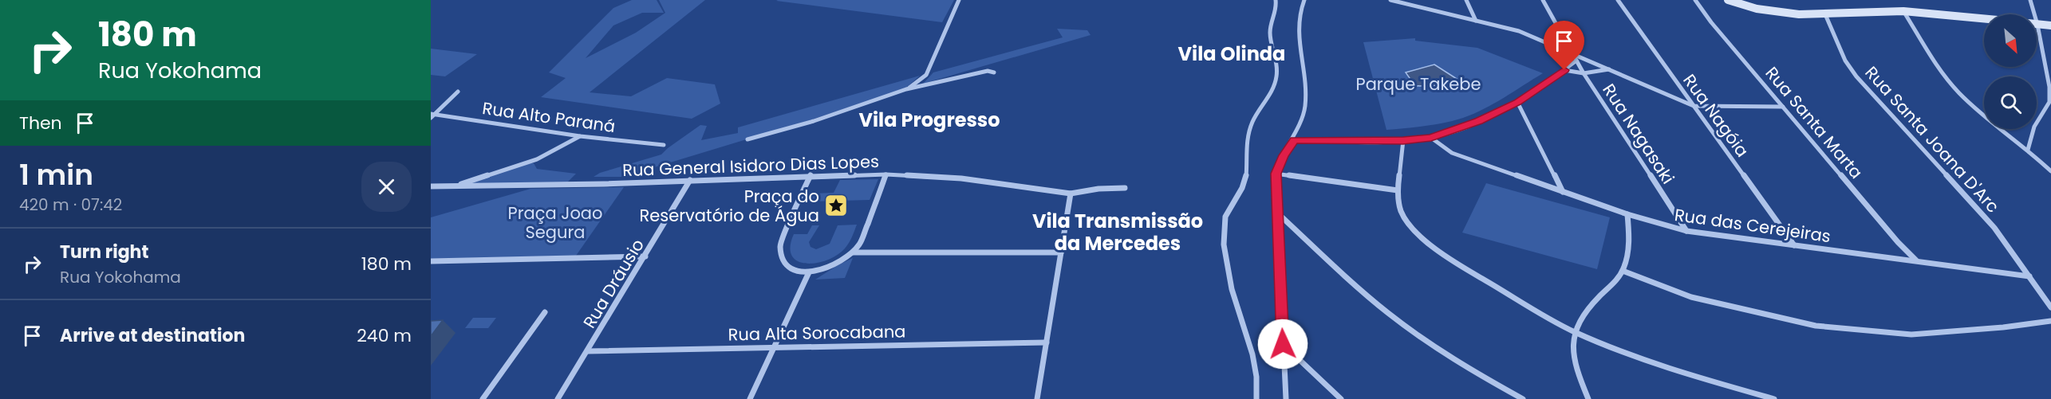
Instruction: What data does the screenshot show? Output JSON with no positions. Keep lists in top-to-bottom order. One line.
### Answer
{"streets":{"street":["Rua Nagóia","Rua Alto Paraná","Rua Santa Marta","Rua Nagasaki","Rua Santa Joana D'Arc","Rua General Isidoro Dias Lopes","Rua das Cerejeiras","Rua Dráusio","Rua Alta Sorocabana"]},"crossings":[["Rua Nagóia","Rua das Cerejeiras"],["Rua Santa Marta","Rua das Cerejeiras"],["Rua Nagasaki","Rua das Cerejeiras"],["Rua Santa Joana D'Arc","Rua das Cerejeiras"],["Rua General Isidoro Dias Lopes","Rua Dráusio"],["Rua Dráusio","Rua Alta Sorocabana"]],"districts":["Vila Olinda","Vila Progresso","Vila Transmissão da Mercedes"],"parks":["Parque Takebe","Praça Joao Segura"],"places":{"place":["Praça do Reservatório de Água"]},"north":"bottom right","page":{"turn":["180 m","Rua Yokohama"],"then":"Then","heading":["1 min","420 m · 07:42"],"list":[{"name":"Turn right","note":"Rua Yokohama","value":"180 m"},{"name":"Arrive at destination","value":"240 m"}]}}
